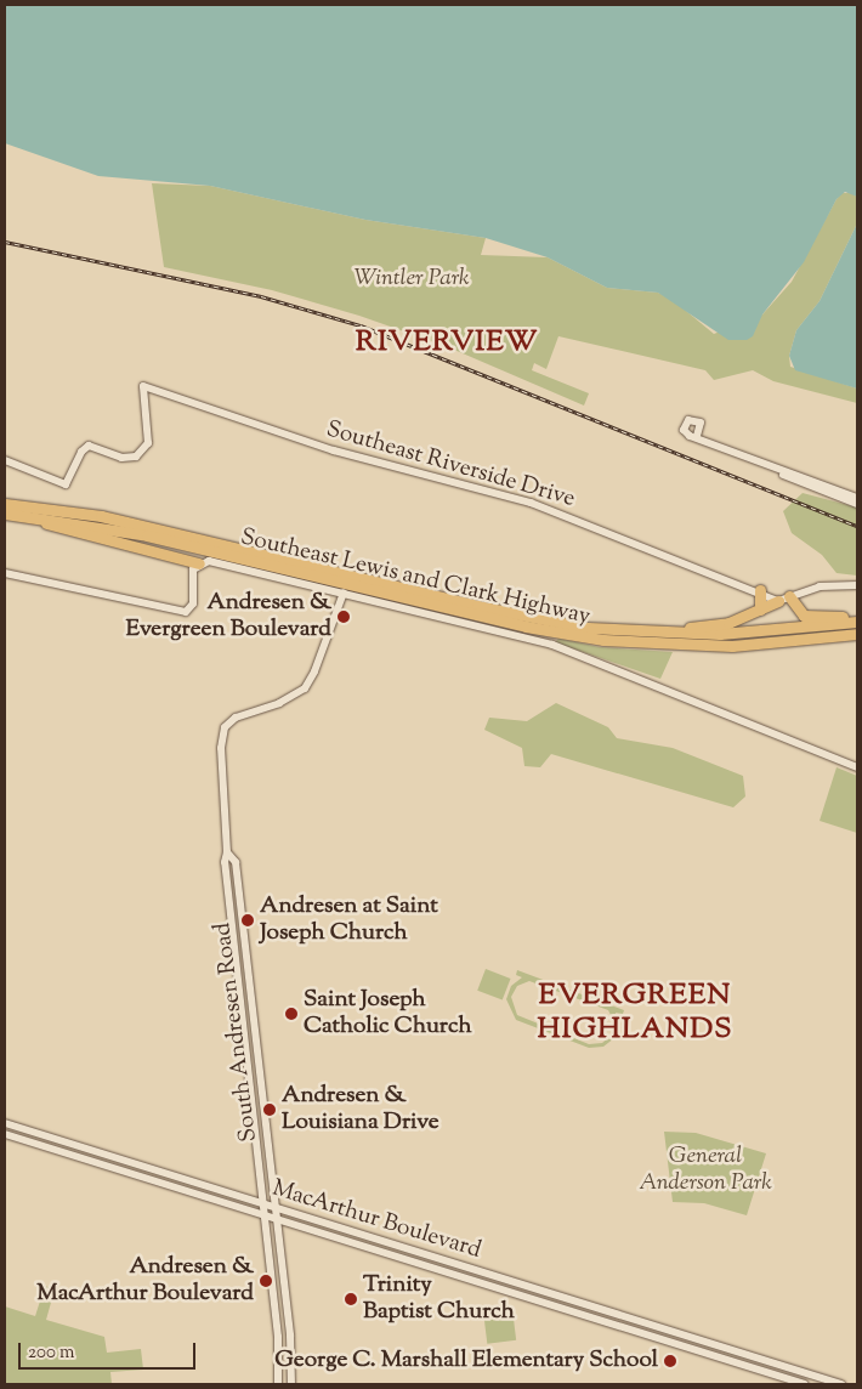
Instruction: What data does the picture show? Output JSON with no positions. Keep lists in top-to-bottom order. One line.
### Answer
{"streets":{"highway":["Southeast Lewis and Clark Highway"],"street":["Southeast Riverside Drive","South Andresen Road","MacArthur Boulevard"]},"crossings":[["South Andresen Road","MacArthur Boulevard"]],"districts":["RIVERVIEW","EVERGREEN HIGHLANDS"],"parks":["Wintler Park","General Anderson Park"],"places":["Andresen & Evergreen Boulevard","Andresen at Saint Joseph Church","Saint Joseph Catholic Church","Andresen & Louisiana Drive","Andresen & MacArthur Boulevard","Trinity Baptist Church","George C. Marshall Elementary School"],"scale_bar":"200 m"}
